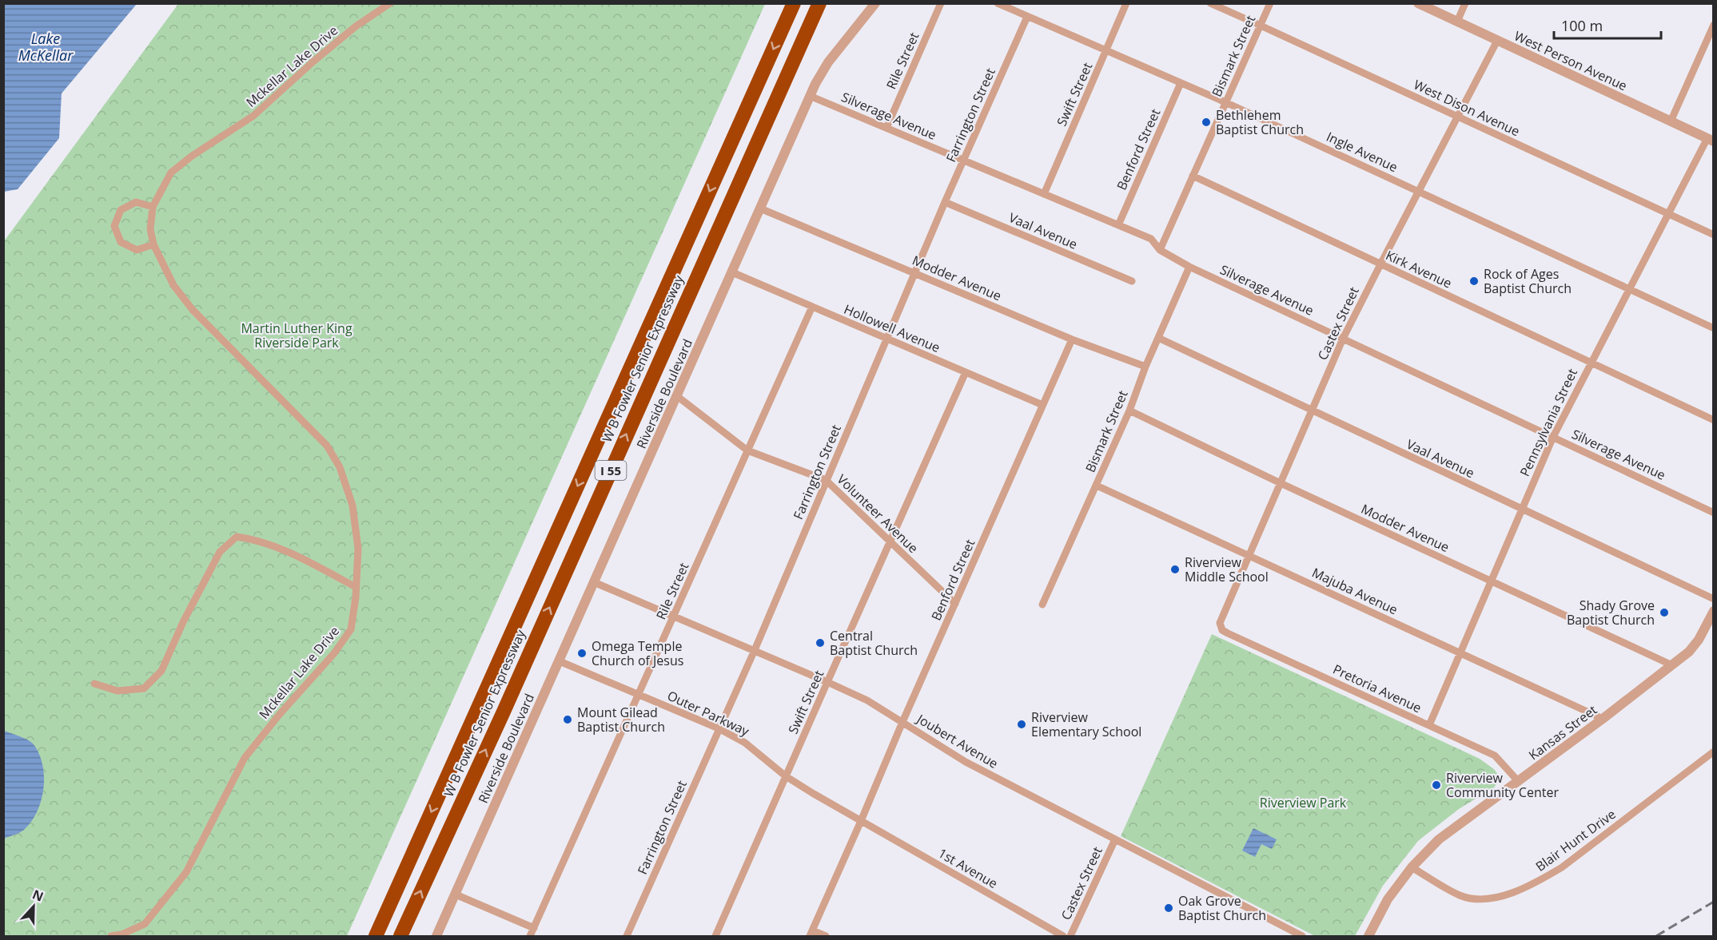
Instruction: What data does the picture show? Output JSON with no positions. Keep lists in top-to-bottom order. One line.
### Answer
{"streets":{"highway":["W B Fowler Senior Expressway","I 55"],"street":["Bismark Street","Rile Street","West Person Avenue","Mckellar Lake Drive","Swift Street","West Dison Avenue","Farrington Street","Silverage Avenue","Benford Street","Ingle Avenue","Vaal Avenue","Kirk Avenue","Modder Avenue","Castex Street","Hollowell Avenue","Riverside Boulevard","Pennsylvania Street","Volunteer Avenue","Majuba Avenue","Pretoria Avenue","Outer Parkway","Kansas Street","Joubert Avenue","Blair Hunt Drive","1st Avenue"]},"crossings":[["Bismark Street","West Dison Avenue"],["Bismark Street","Silverage Avenue"],["Bismark Street","Ingle Avenue"],["Bismark Street","Vaal Avenue"],["Bismark Street","Kirk Avenue"],["Bismark Street","Modder Avenue"],["Bismark Street","Majuba Avenue"],["Rile Street","Silverage Avenue"],["Rile Street","Hollowell Avenue"],["Rile Street","Volunteer Avenue"],["Rile Street","Outer Parkway"],["Rile Street","Joubert Avenue"],["West Person Avenue","Castex Street"],["West Person Avenue","Pennsylvania Street"],["Swift Street","Silverage Avenue"],["Swift Street","Ingle Avenue"],["Swift Street","Hollowell Avenue"],["Swift Street","Volunteer Avenue"],["Swift Street","Outer Parkway"],["Swift Street","Joubert Avenue"],["West Dison Avenue","Castex Street"],["West Dison Avenue","Pennsylvania Street"],["Farrington Street","Silverage Avenue"],["Farrington Street","Ingle Avenue"],["Farrington Street","Vaal Avenue"],["Farrington Street","Modder Avenue"],["Farrington Street","Hollowell Avenue"],["Farrington Street","Volunteer Avenue"],["Farrington Street","Outer Parkway"],["Farrington Street","Joubert Avenue"],["Silverage Avenue","Benford Street"],["Silverage Avenue","Castex Street"],["Silverage Avenue","Riverside Boulevard"],["Silverage Avenue","Pennsylvania Street"],["Benford Street","Ingle Avenue"],["Benford Street","Modder Avenue"],["Benford Street","Hollowell Avenue"],["Benford Street","Volunteer Avenue"],["Benford Street","Outer Parkway"],["Benford Street","Joubert Avenue"],["Benford Street","1st Avenue"],["Ingle Avenue","Castex Street"],["Ingle Avenue","Pennsylvania Street"],["Vaal Avenue","Castex Street"],["Vaal Avenue","Pennsylvania Street"],["Kirk Avenue","Castex Street"],["Kirk Avenue","Pennsylvania Street"],["Modder Avenue","Castex Street"],["Modder Avenue","Riverside Boulevard"],["Modder Avenue","Pennsylvania Street"],["Modder Avenue","Kansas Street"],["Castex Street","Majuba Avenue"],["Castex Street","Pretoria Avenue"],["Castex Street","Joubert Avenue"],["Hollowell Avenue","Riverside Boulevard"],["Riverside Boulevard","Volunteer Avenue"],["Riverside Boulevard","Outer Parkway"],["Riverside Boulevard","Joubert Avenue"],["Pennsylvania Street","Majuba Avenue"],["Pennsylvania Street","Pretoria Avenue"],["Majuba Avenue","Kansas Street"],["Pretoria Avenue","Kansas Street"],["Outer Parkway","1st Avenue"],["Kansas Street","Blair Hunt Drive"]],"water":["Lake McKellar"],"parks":["Martin Luther King Riverside Park","Riverview Park"],"places":["Bethlehem Baptist Church","Rock of Ages Baptist Church","Riverview Middle School","Shady Grove Baptist Church","Central Baptist Church","Omega Temple Church of Jesus","Mount Gilead Baptist Church","Riverview Elementary School","Riverview Community Center","Oak Grove Baptist Church"],"scale_bar":"100 m","north":"top"}
